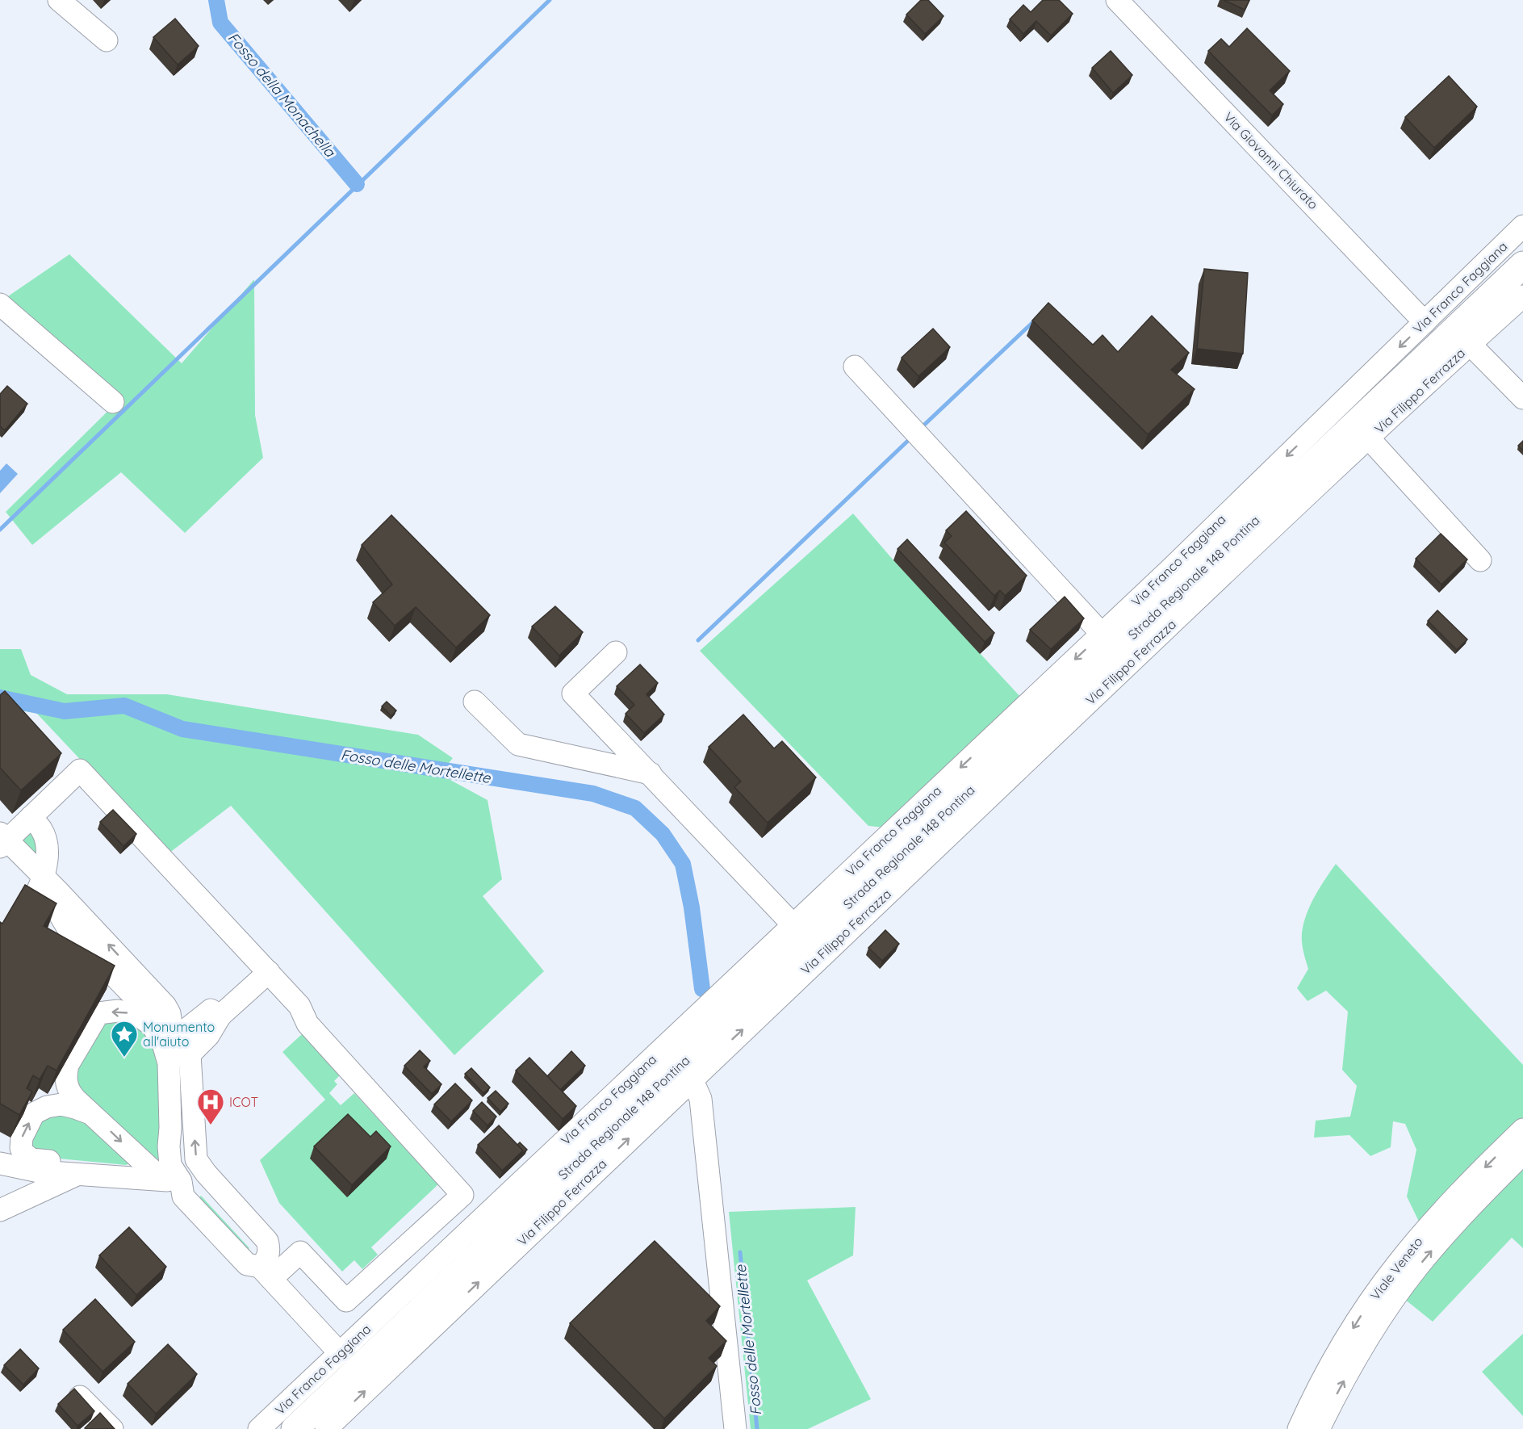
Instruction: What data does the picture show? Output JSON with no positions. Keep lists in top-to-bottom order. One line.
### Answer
{"streets":{"main road":["Strada Regionale 148 Pontina"],"street":["Via Giovanni Chiurato","Via Franco Faggiana","Via Filippo Ferrazza","Viale Veneto"]},"crossings":[["Via Giovanni Chiurato","Via Franco Faggiana"]],"one_way":["Via Franco Faggiana","Via Filippo Ferrazza"],"water":["Fosso della Monachella","Fosso delle Mortellette"],"places":{"place":["Monumento all'aiuto"],"hospital":["ICOT"]}}
